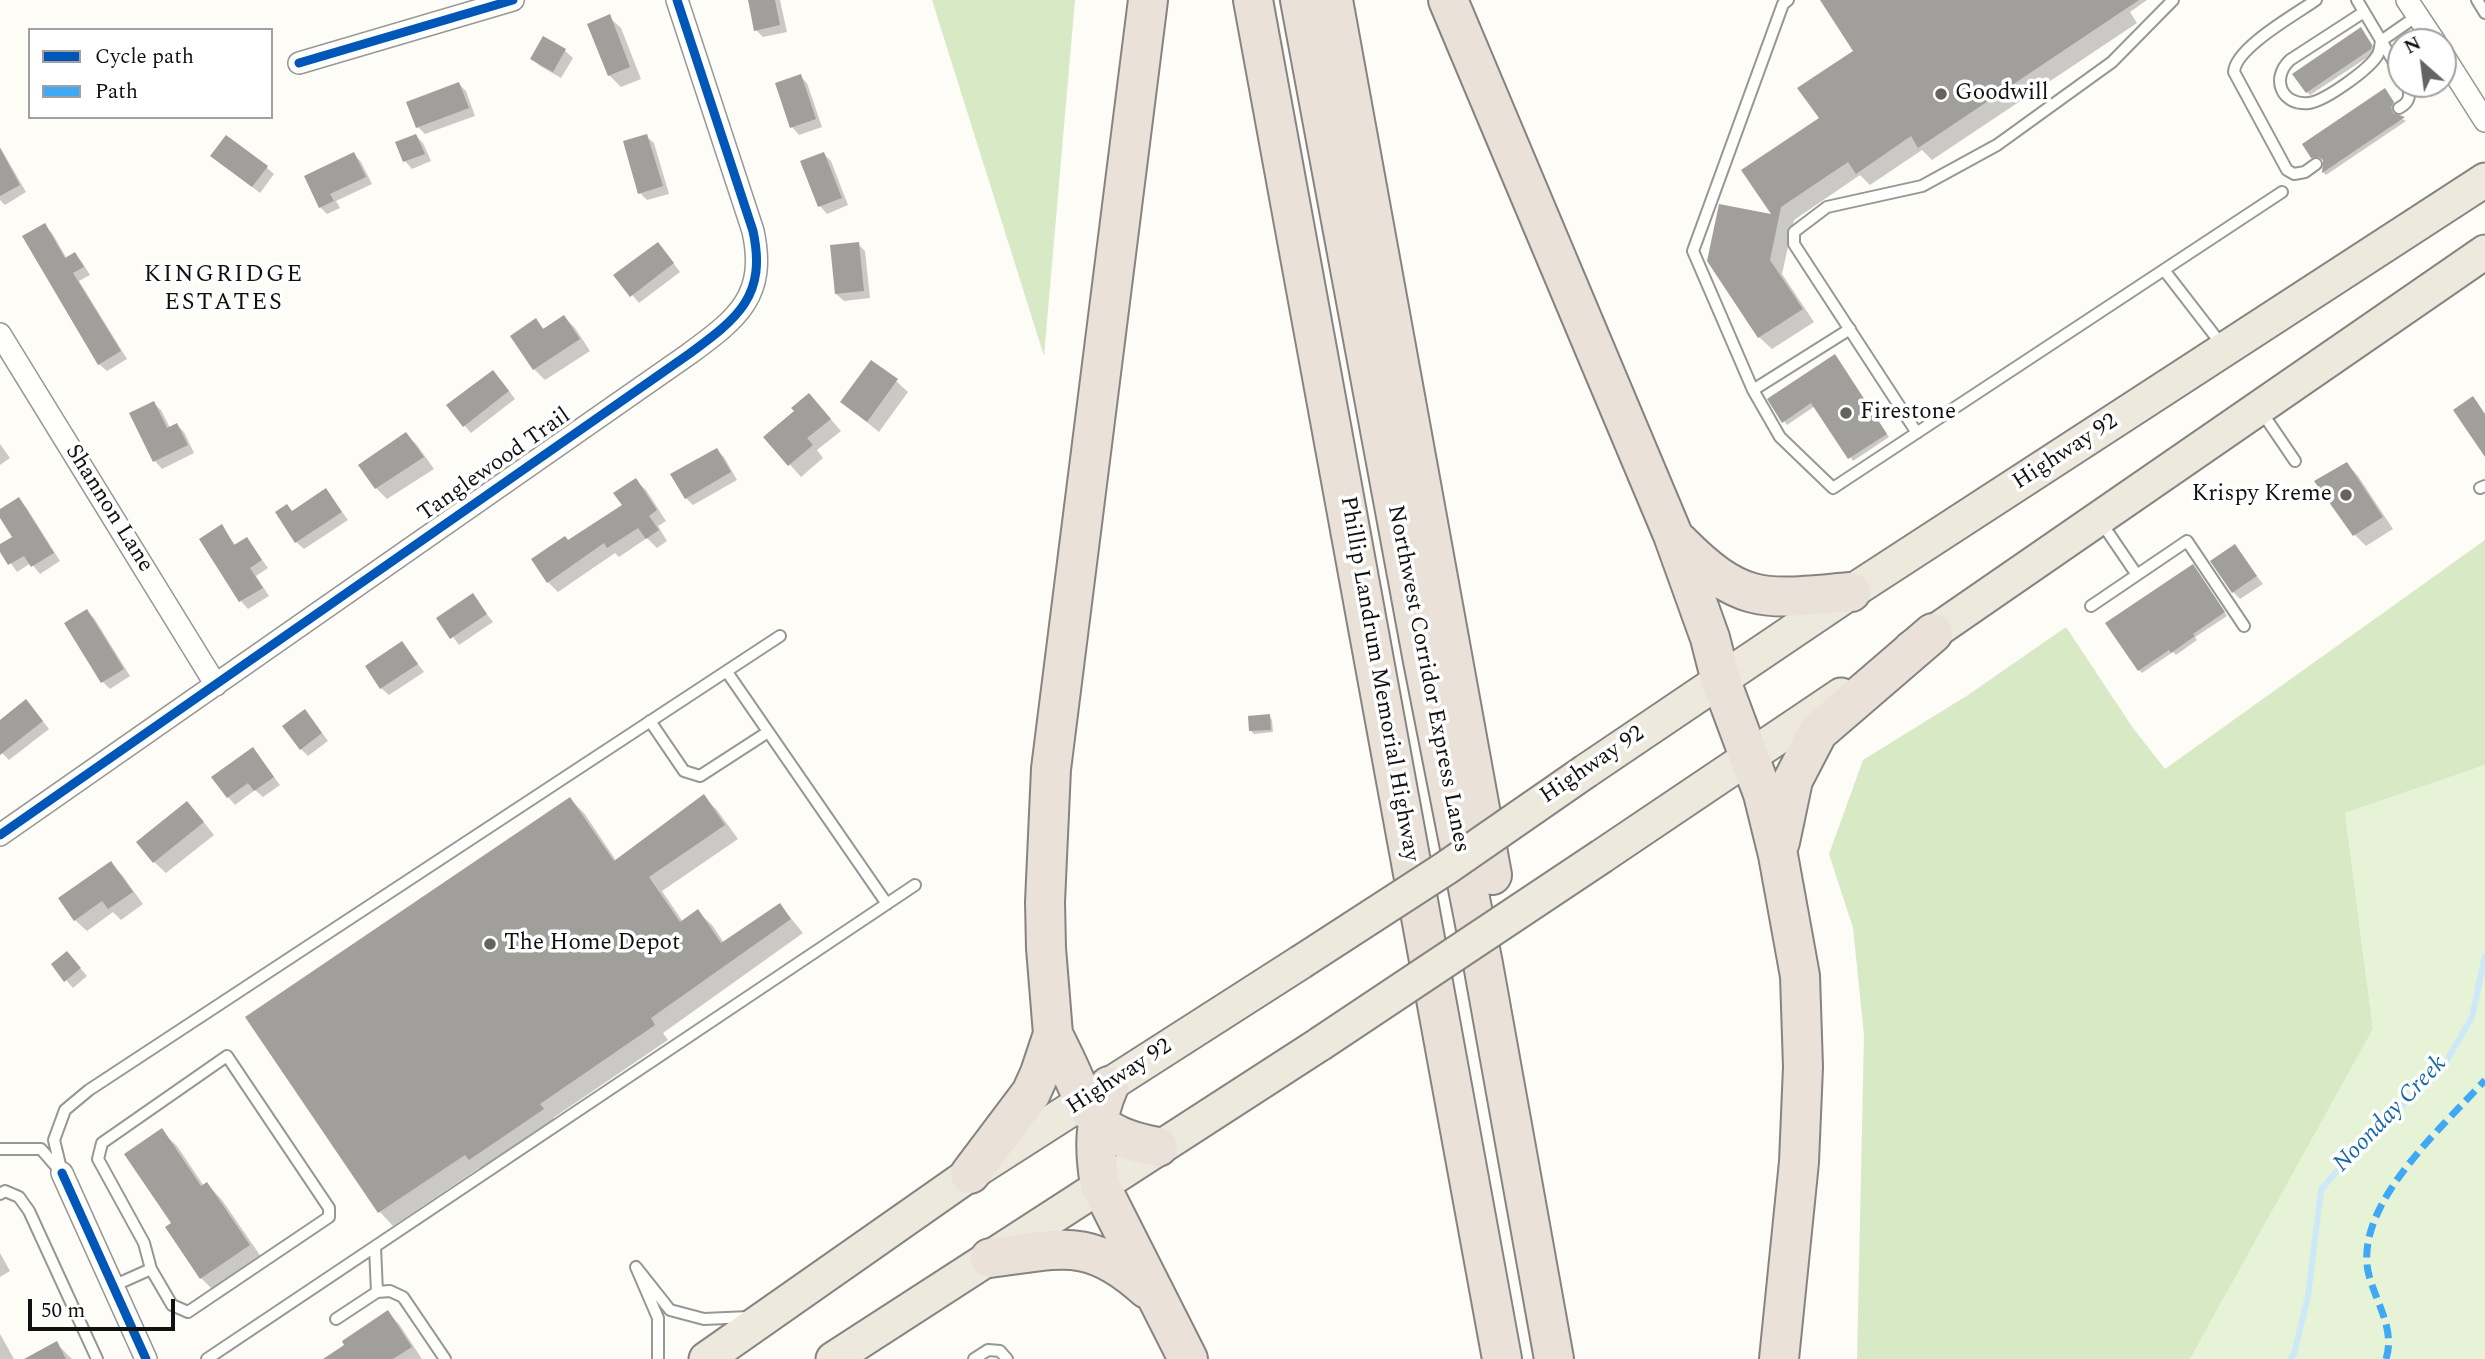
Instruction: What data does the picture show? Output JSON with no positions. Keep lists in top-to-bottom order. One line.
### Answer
{"streets":{"highway":["Phillip Landrum Memorial Highway","Northwest Corridor Express Lanes"],"main road":["Highway 92"],"street":["Tanglewood Trail","Shannon Lane"]},"crossings":[["Tanglewood Trail","Shannon Lane"]],"districts":["KINGRIDGE ESTATES"],"water":["Noonday Creek"],"places":["Goodwill","Firestone","Krispy Kreme","The Home Depot"],"legend":["Cycle path","Path"],"scale_bar":"50 m","north":"top left"}
